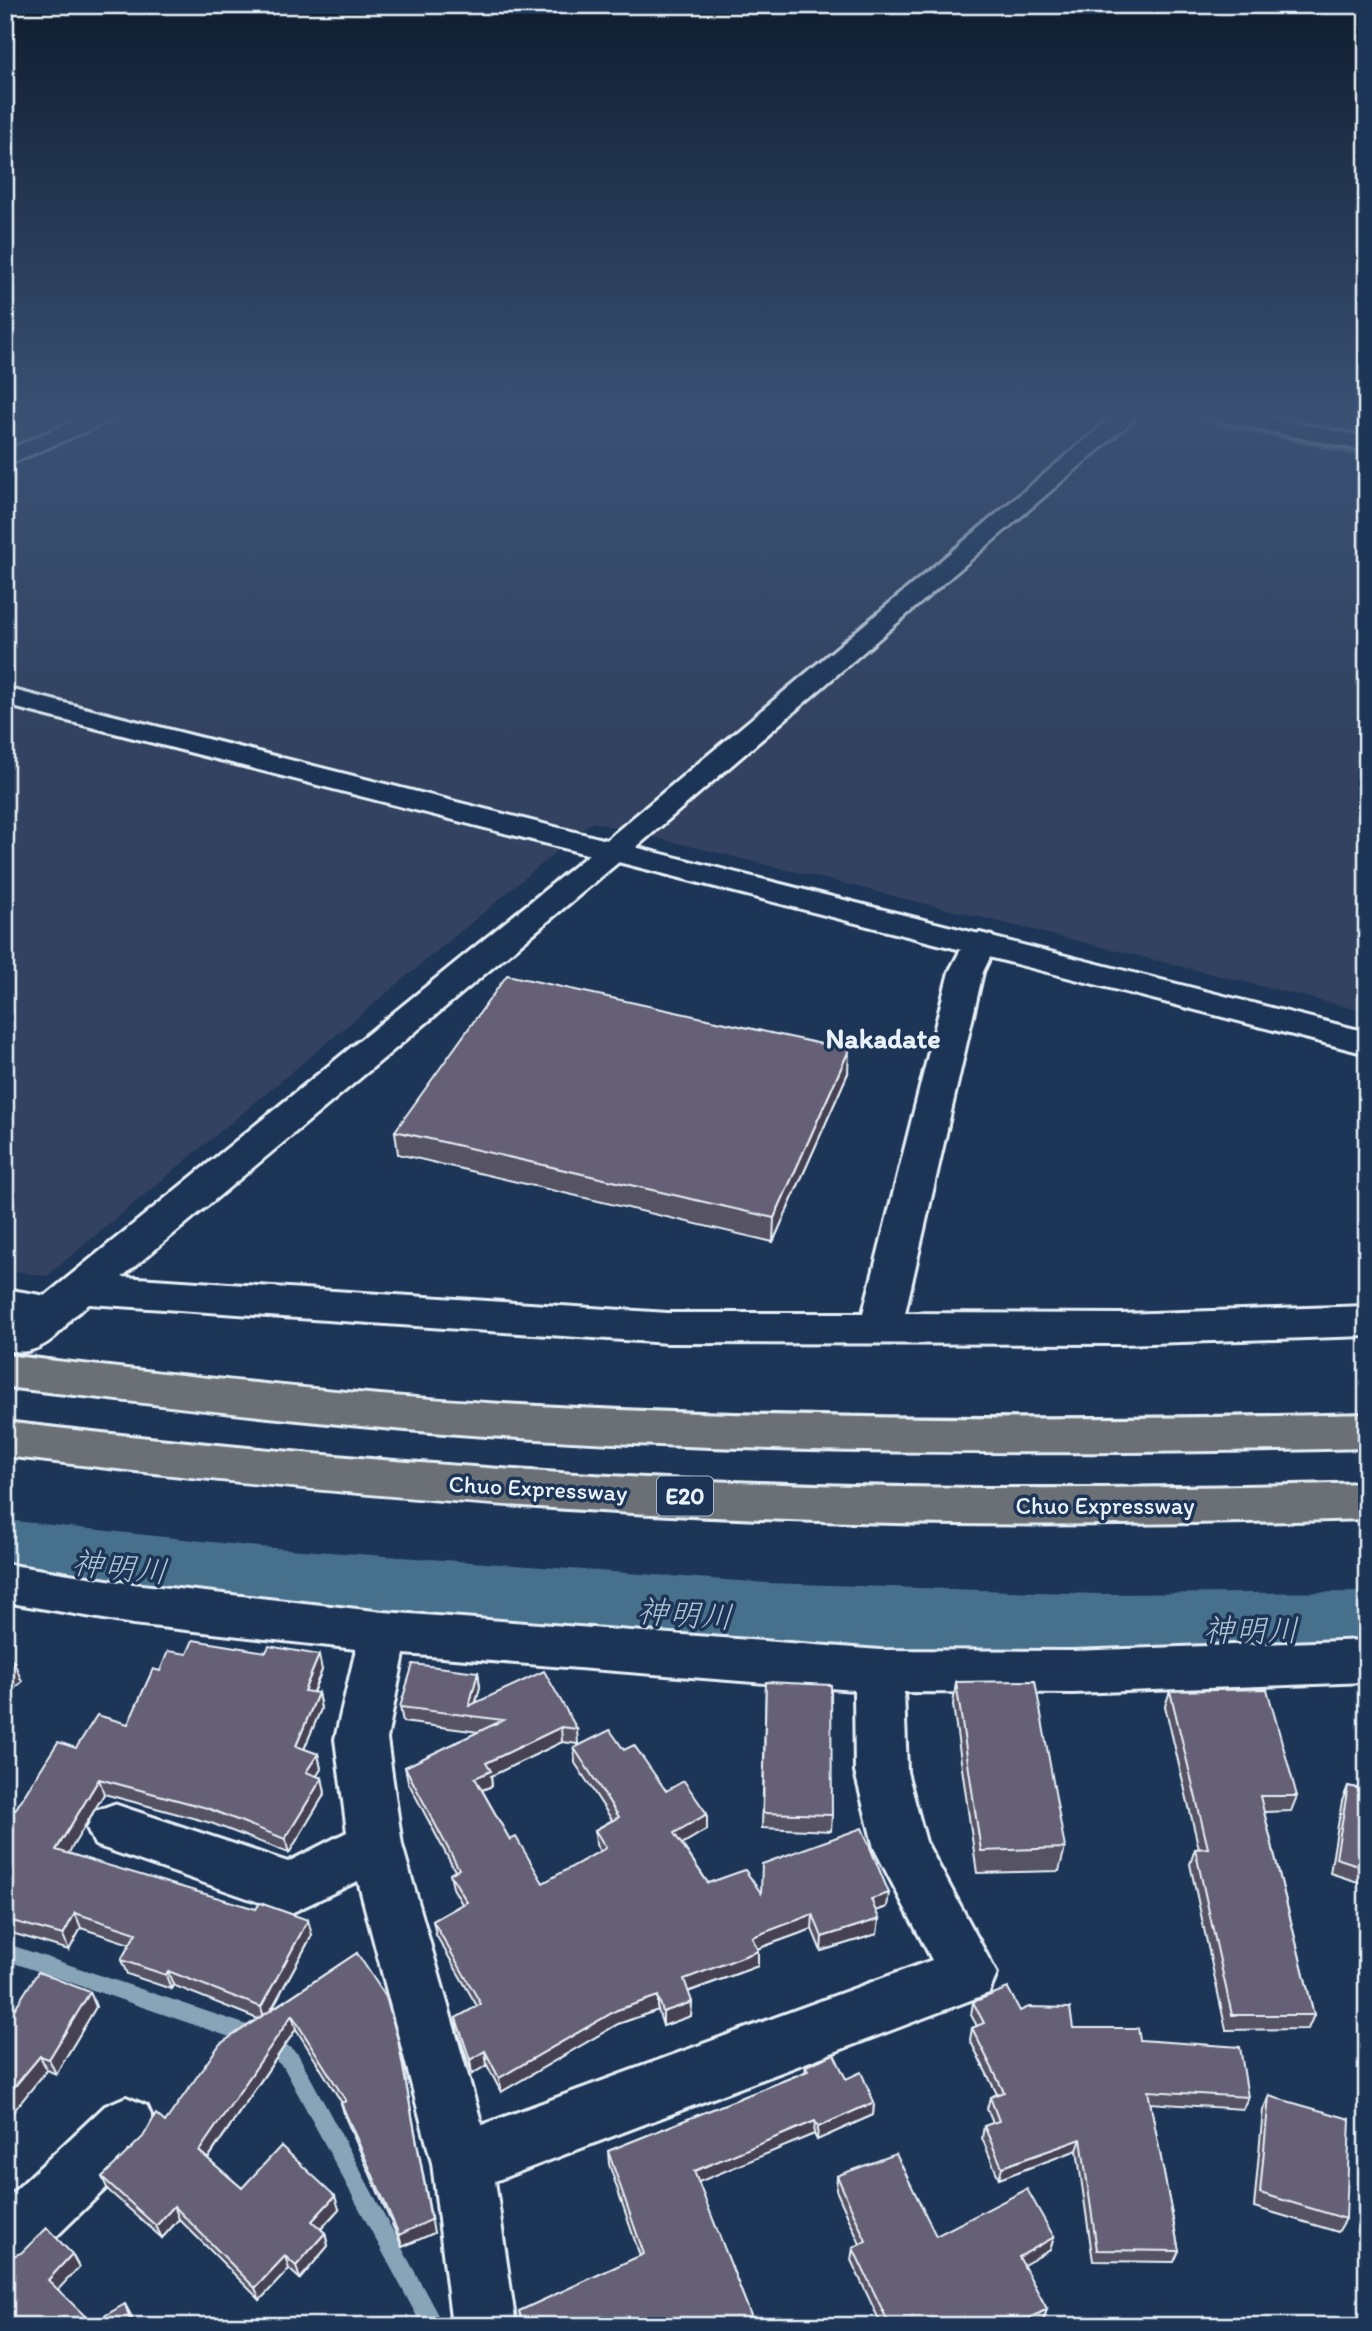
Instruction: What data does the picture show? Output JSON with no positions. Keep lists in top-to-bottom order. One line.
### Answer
{"streets":{"highway":["Chuo Expressway","E20"]},"districts":["Nakadate"],"water":["神明川"]}
